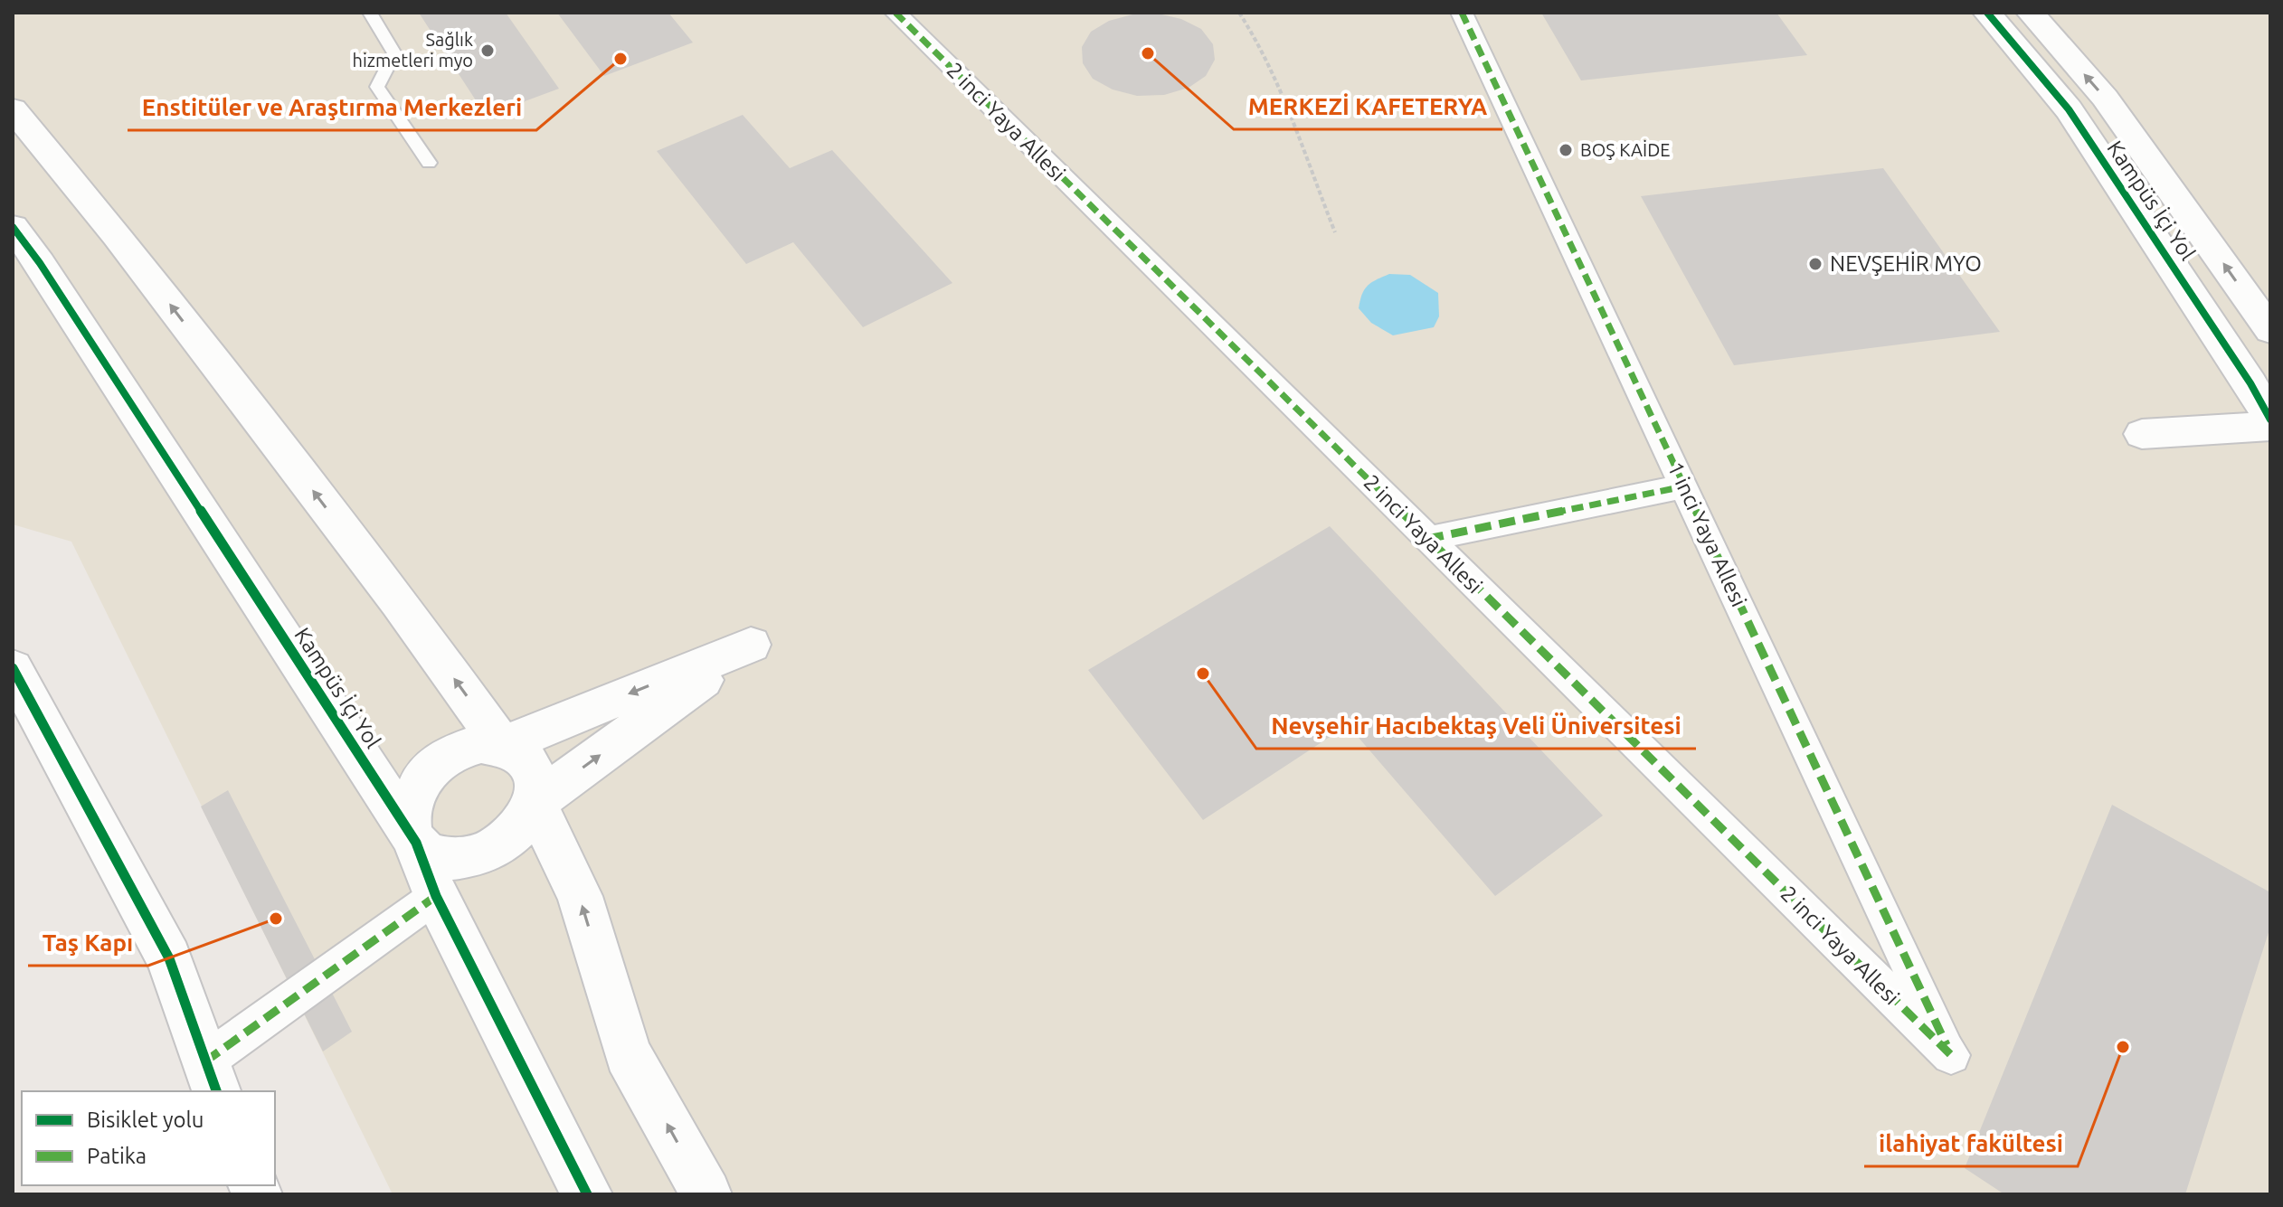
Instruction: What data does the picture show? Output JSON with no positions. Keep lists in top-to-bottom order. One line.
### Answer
{"streets":{"street":["2 inci Yaya Allesi","Kampüs İçi Yol","1 inci Yaya Allesi"]},"crossings":[["2 inci Yaya Allesi","1 inci Yaya Allesi"]],"places":["Sağlık hizmetleri myo","MERKEZİ KAFETERYA","Enstitüler ve Araştırma Merkezleri","BOŞ KAİDE","NEVŞEHİR MYO","Nevşehir Hacıbektaş Veli Üniversitesi","Taş Kapı","ilahiyat fakültesi"],"legend":["Bisiklet yolu","Patika"]}
